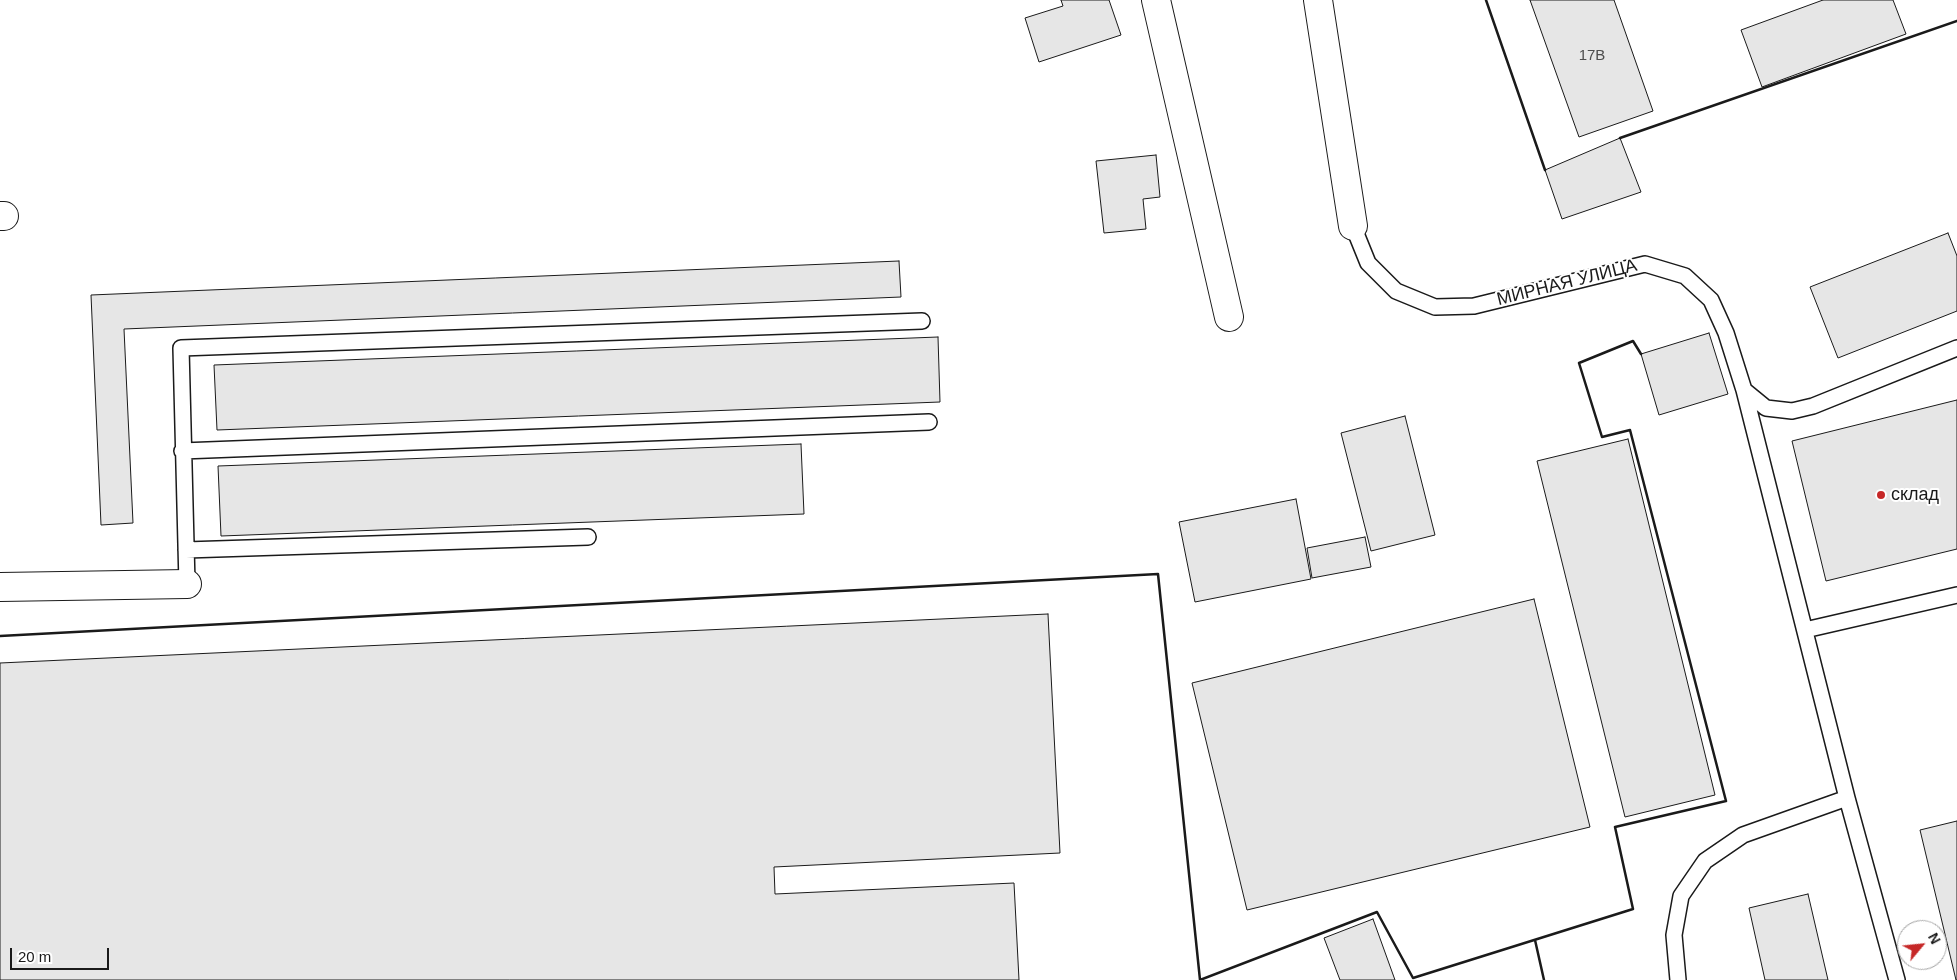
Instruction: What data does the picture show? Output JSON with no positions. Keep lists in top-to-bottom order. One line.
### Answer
{"streets":{"street":["МИРНАЯ УЛИЦА"]},"places":["склад"],"house_numbers":["17В"],"scale_bar":"20 m","north":"top right"}
